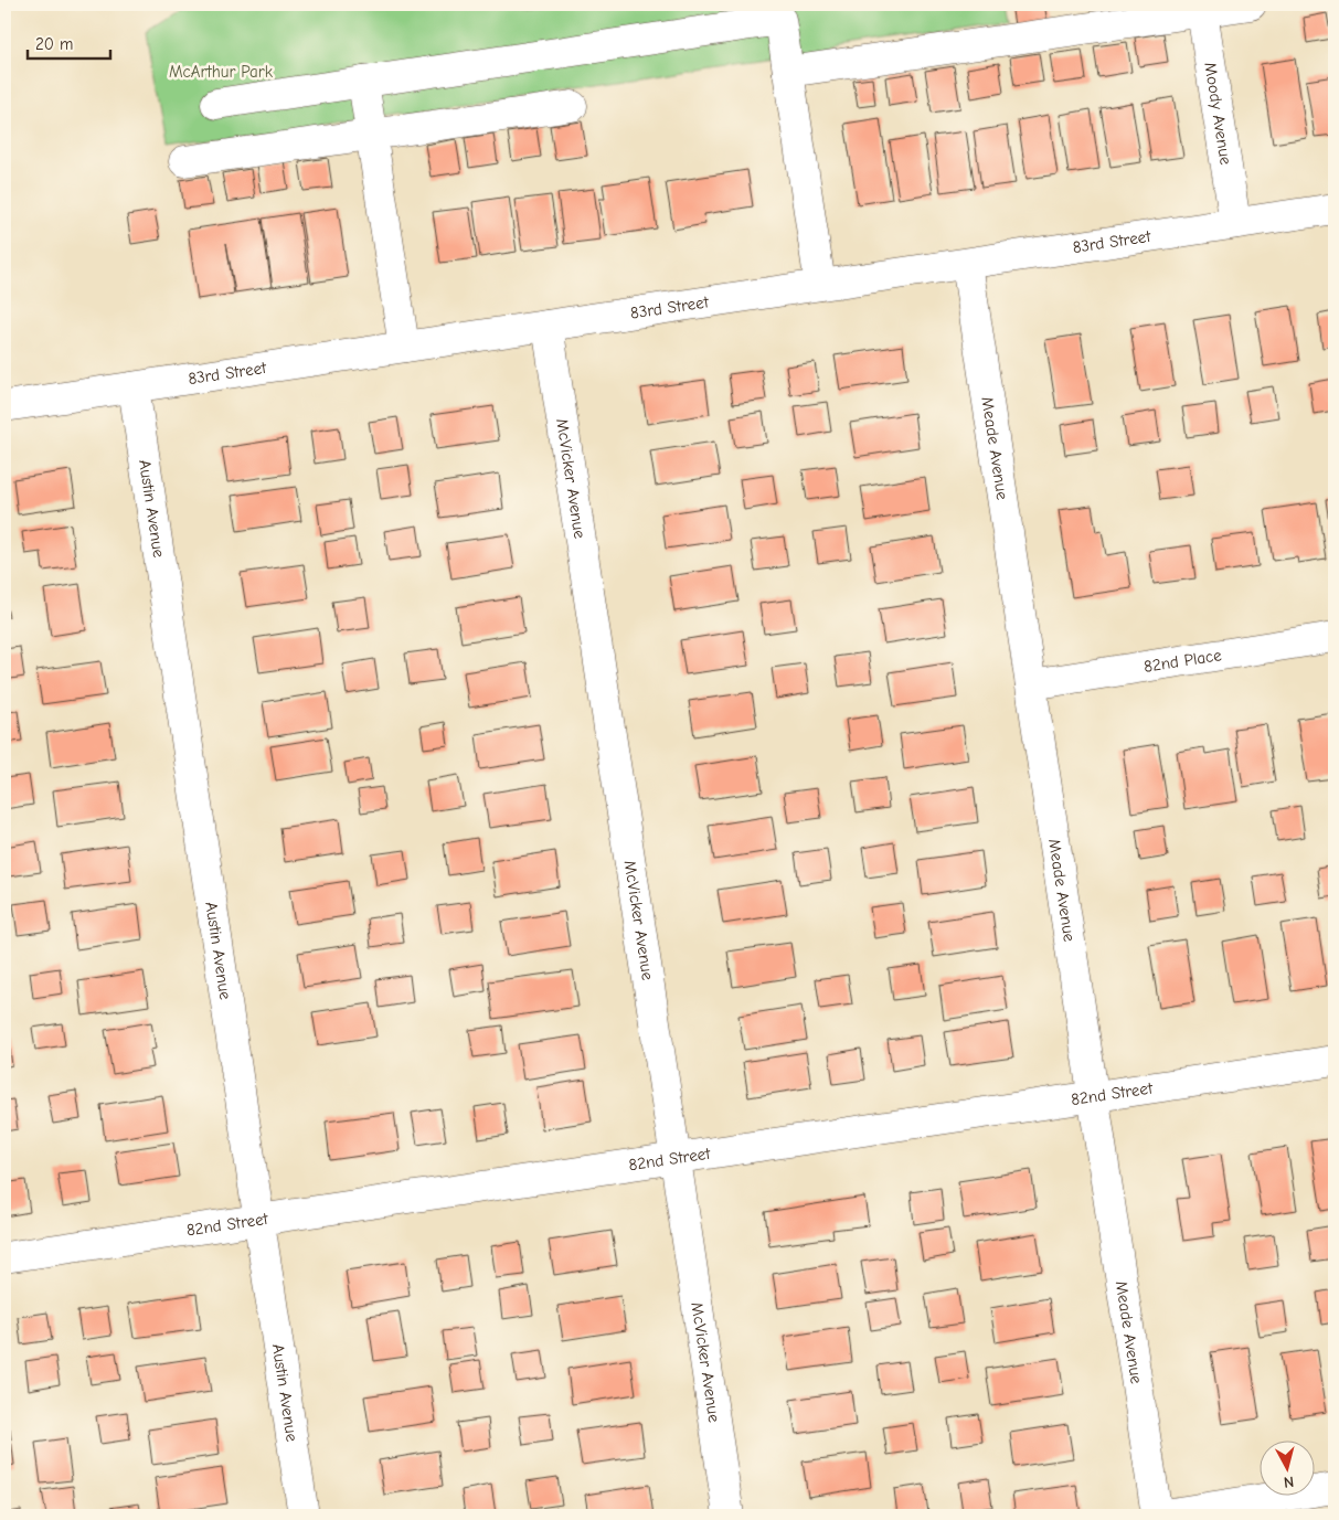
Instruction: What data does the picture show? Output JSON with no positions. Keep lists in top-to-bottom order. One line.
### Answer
{"streets":{"street":["Moody Avenue","83rd Street","Meade Avenue","McVicker Avenue","Austin Avenue","82nd Place","82nd Street"]},"crossings":[["Moody Avenue","83rd Street"],["83rd Street","Meade Avenue"],["83rd Street","McVicker Avenue"],["83rd Street","Austin Avenue"],["Meade Avenue","82nd Place"],["Meade Avenue","82nd Street"],["McVicker Avenue","82nd Street"],["Austin Avenue","82nd Street"]],"parks":["McArthur Park"],"scale_bar":"20 m","north":"bottom"}
